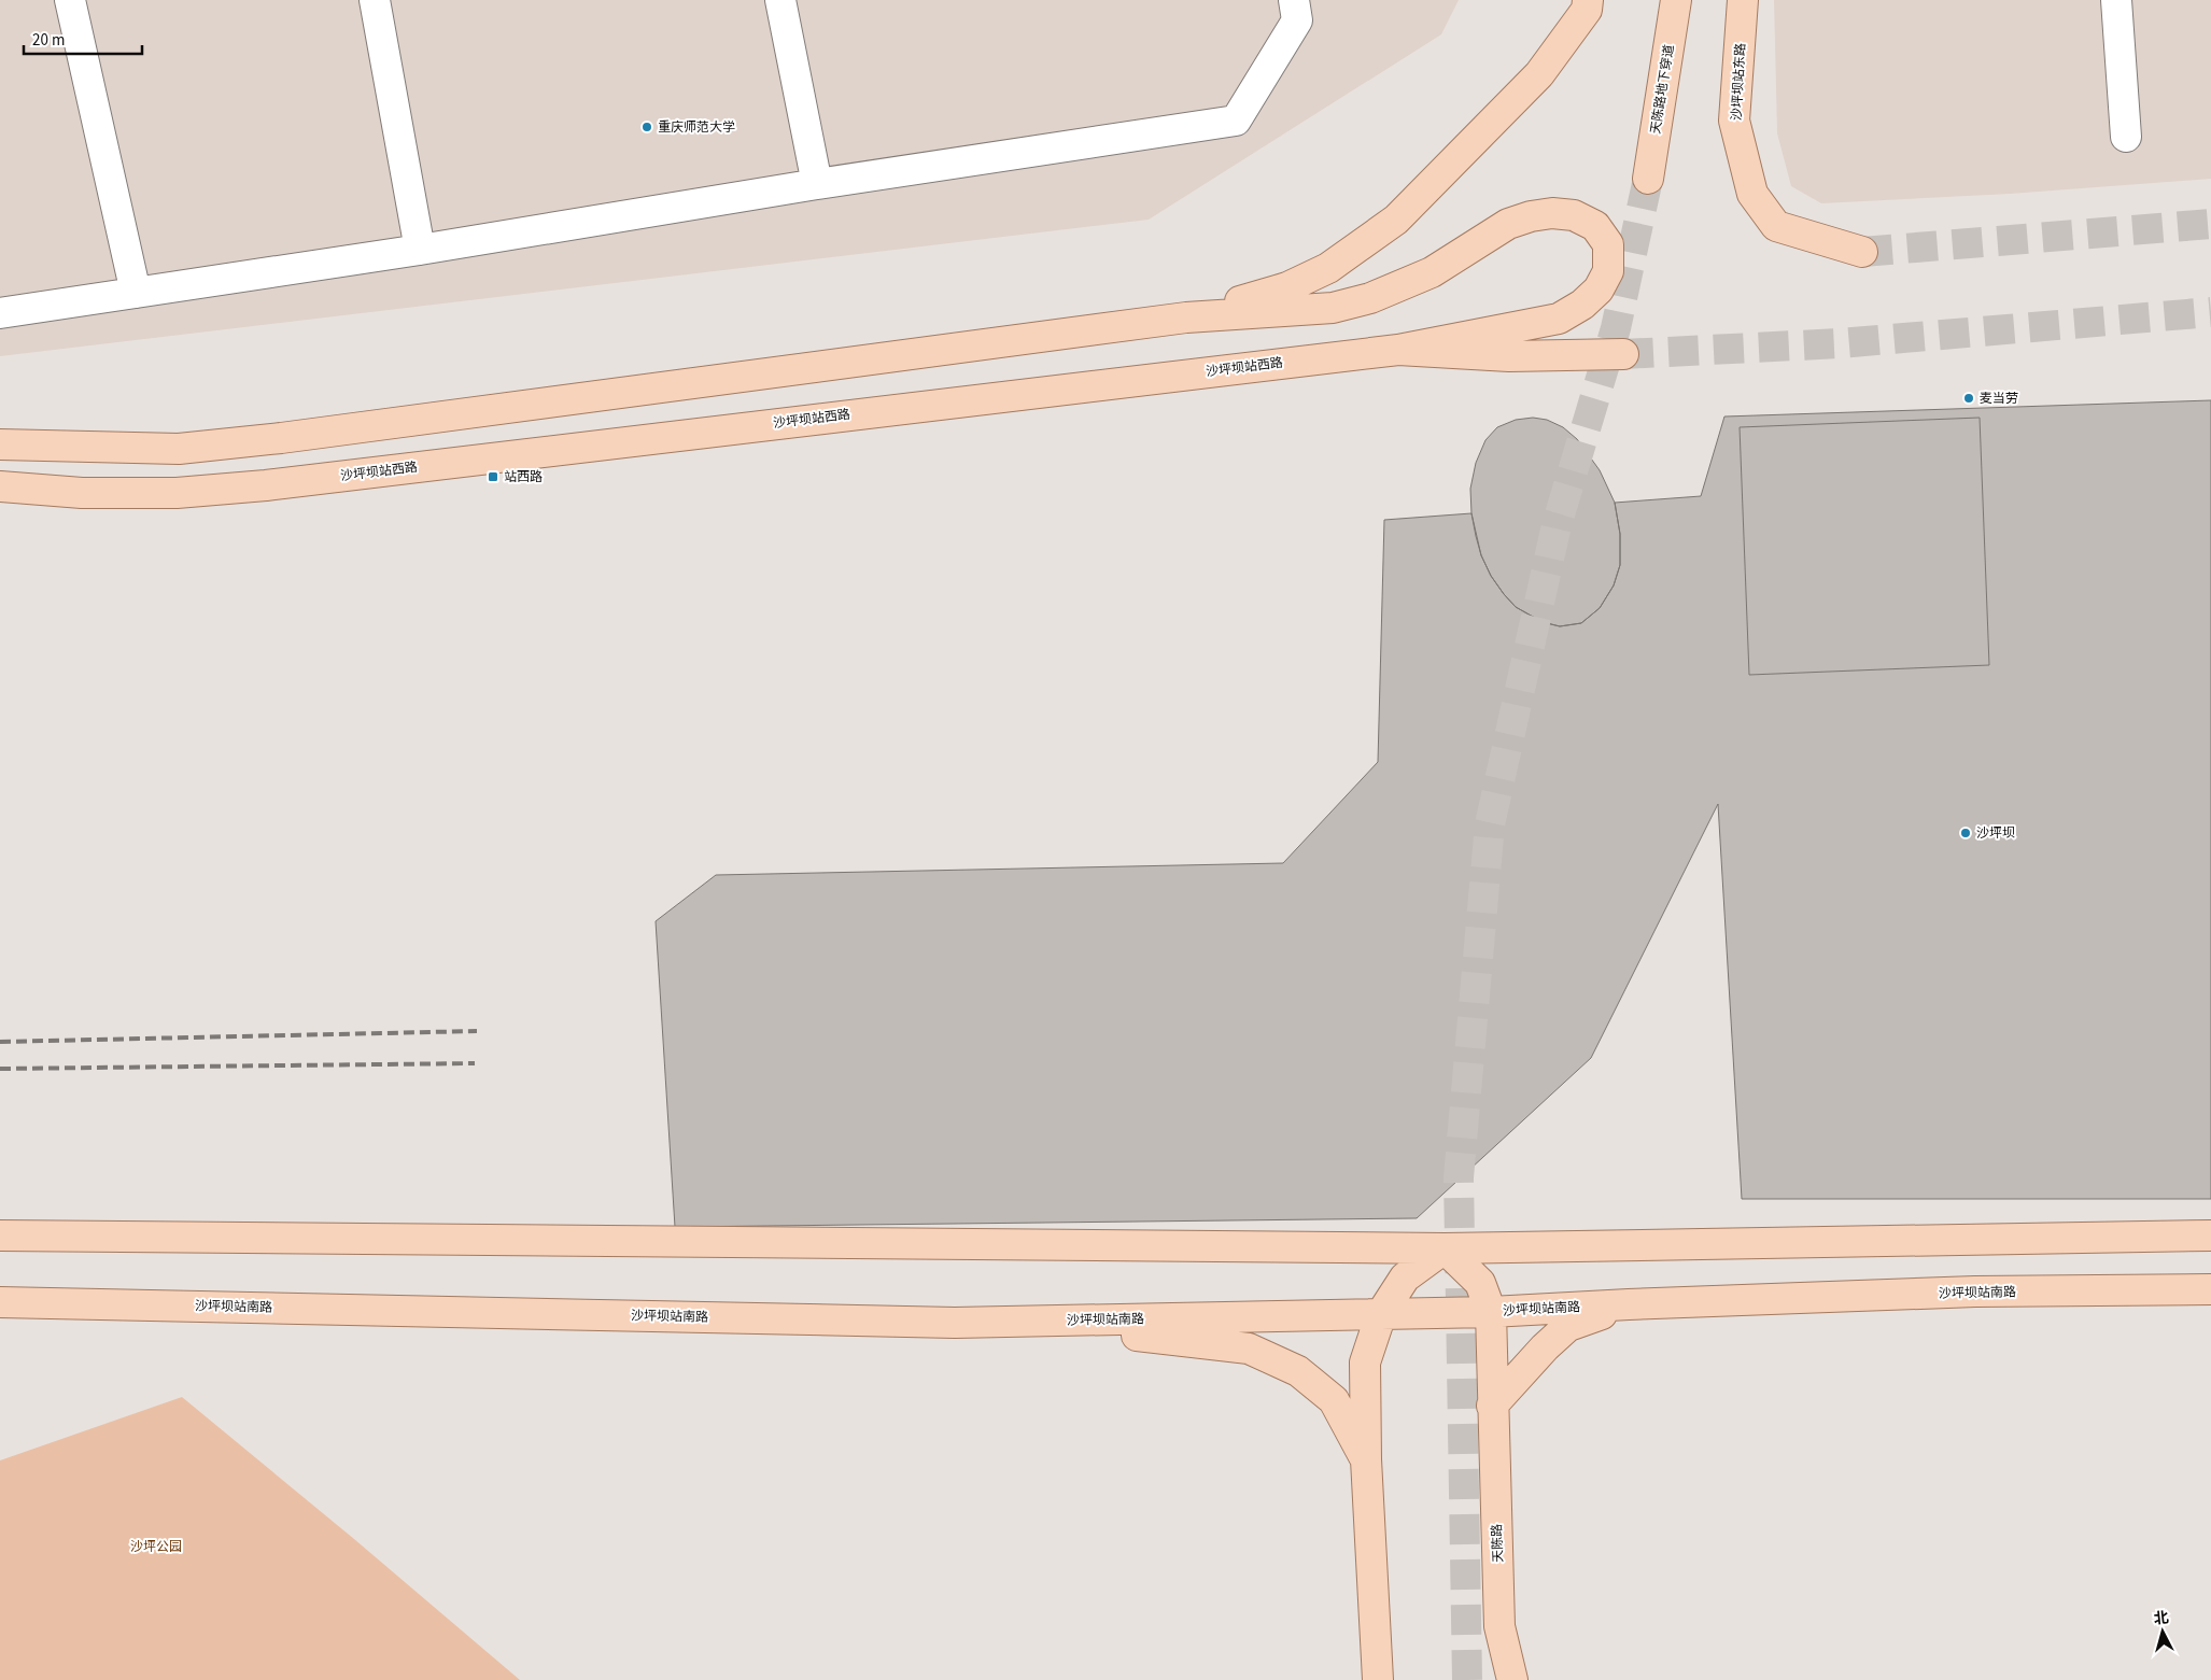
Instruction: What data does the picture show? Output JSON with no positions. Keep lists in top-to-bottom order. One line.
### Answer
{"streets":{"main road":["沙坪坝站东路","天陈路地下穿道","沙坪坝站西路","沙坪坝站南路","天陈路"]},"crossings":[["沙坪坝站南路","天陈路"]],"parks":["沙坪公园"],"places":{"other":["重庆师范大学","麦当劳","沙坪坝"],"transit":["站西路"]},"scale_bar":"20 m","north":"top"}
